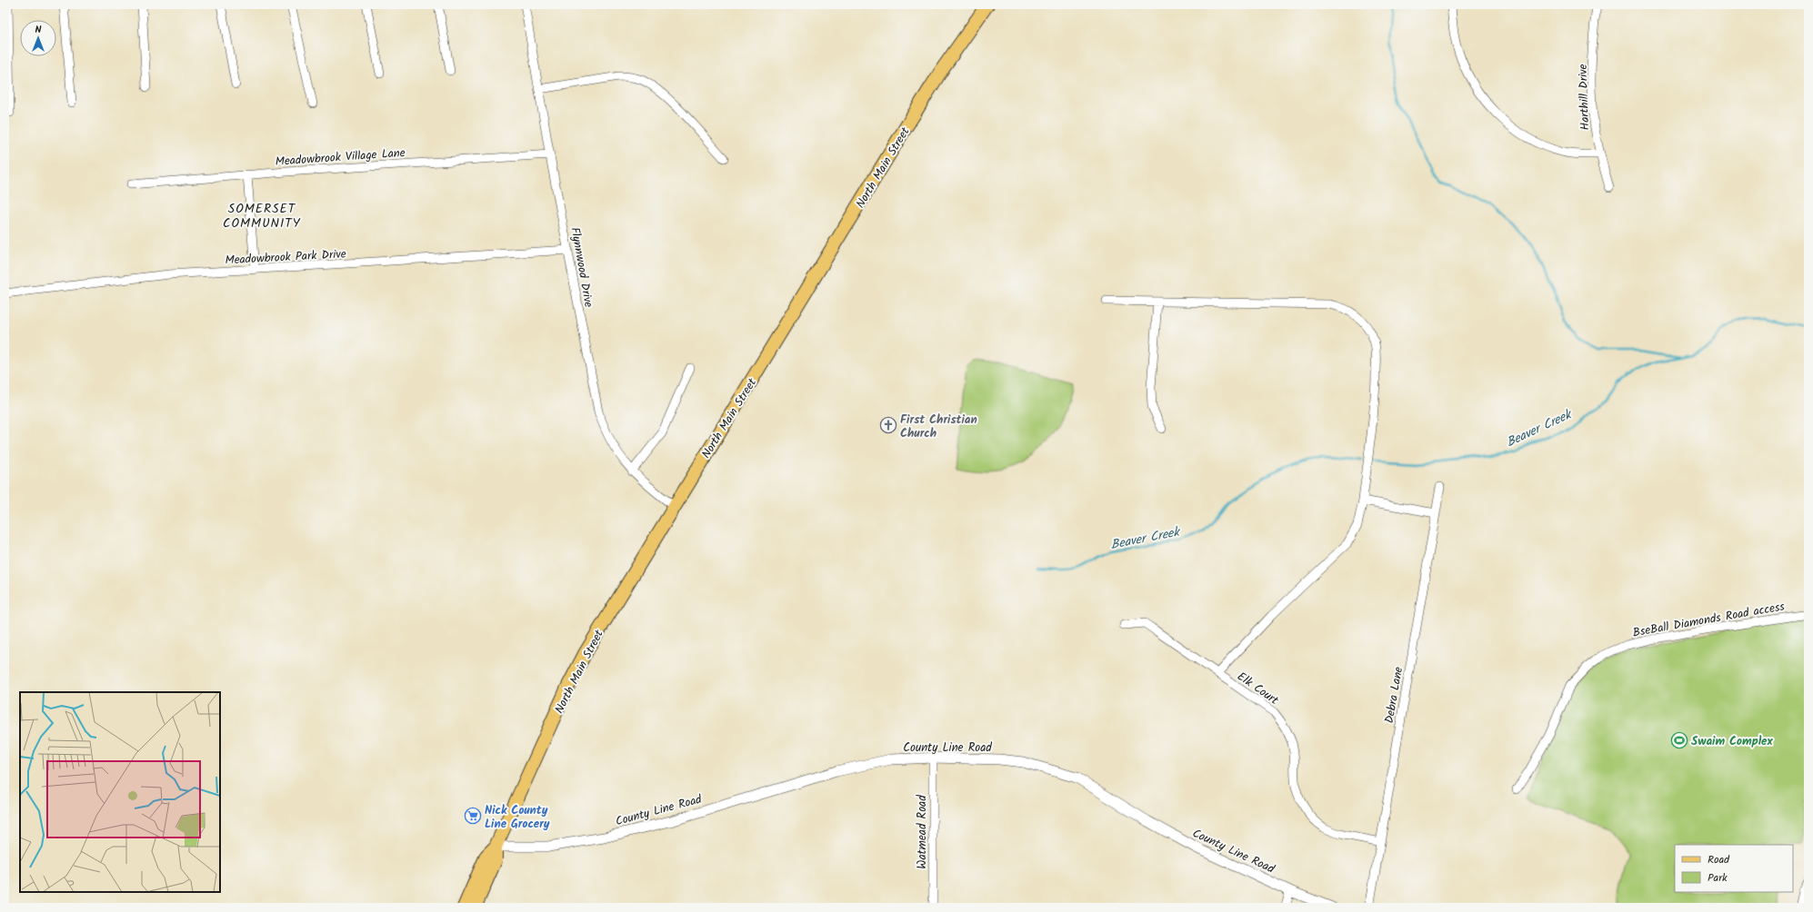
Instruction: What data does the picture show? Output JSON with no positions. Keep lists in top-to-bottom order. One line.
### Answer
{"streets":{"main road":["North Main Street"],"street":["Harthill Drive","Meadowbrook Village Lane","Meadowbrook Park Drive","Flynnwood Drive","BseBall Diamonds Road access","Elk Court","Debra Lane","County Line Road","Watmead Road"]},"crossings":[["Meadowbrook Village Lane","Flynnwood Drive"],["North Main Street","Flynnwood Drive"],["North Main Street","County Line Road"],["Meadowbrook Park Drive","Flynnwood Drive"],["Elk Court","Debra Lane"],["County Line Road","Watmead Road"]],"districts":["SOMERSET COMMUNITY"],"water":["Beaver Creek"],"places":{"church":["First Christian Church"],"sports":["Swaim Complex"],"supermarket":["Nick County Line Grocery"]},"legend":["Road","Park"],"north":"top"}
